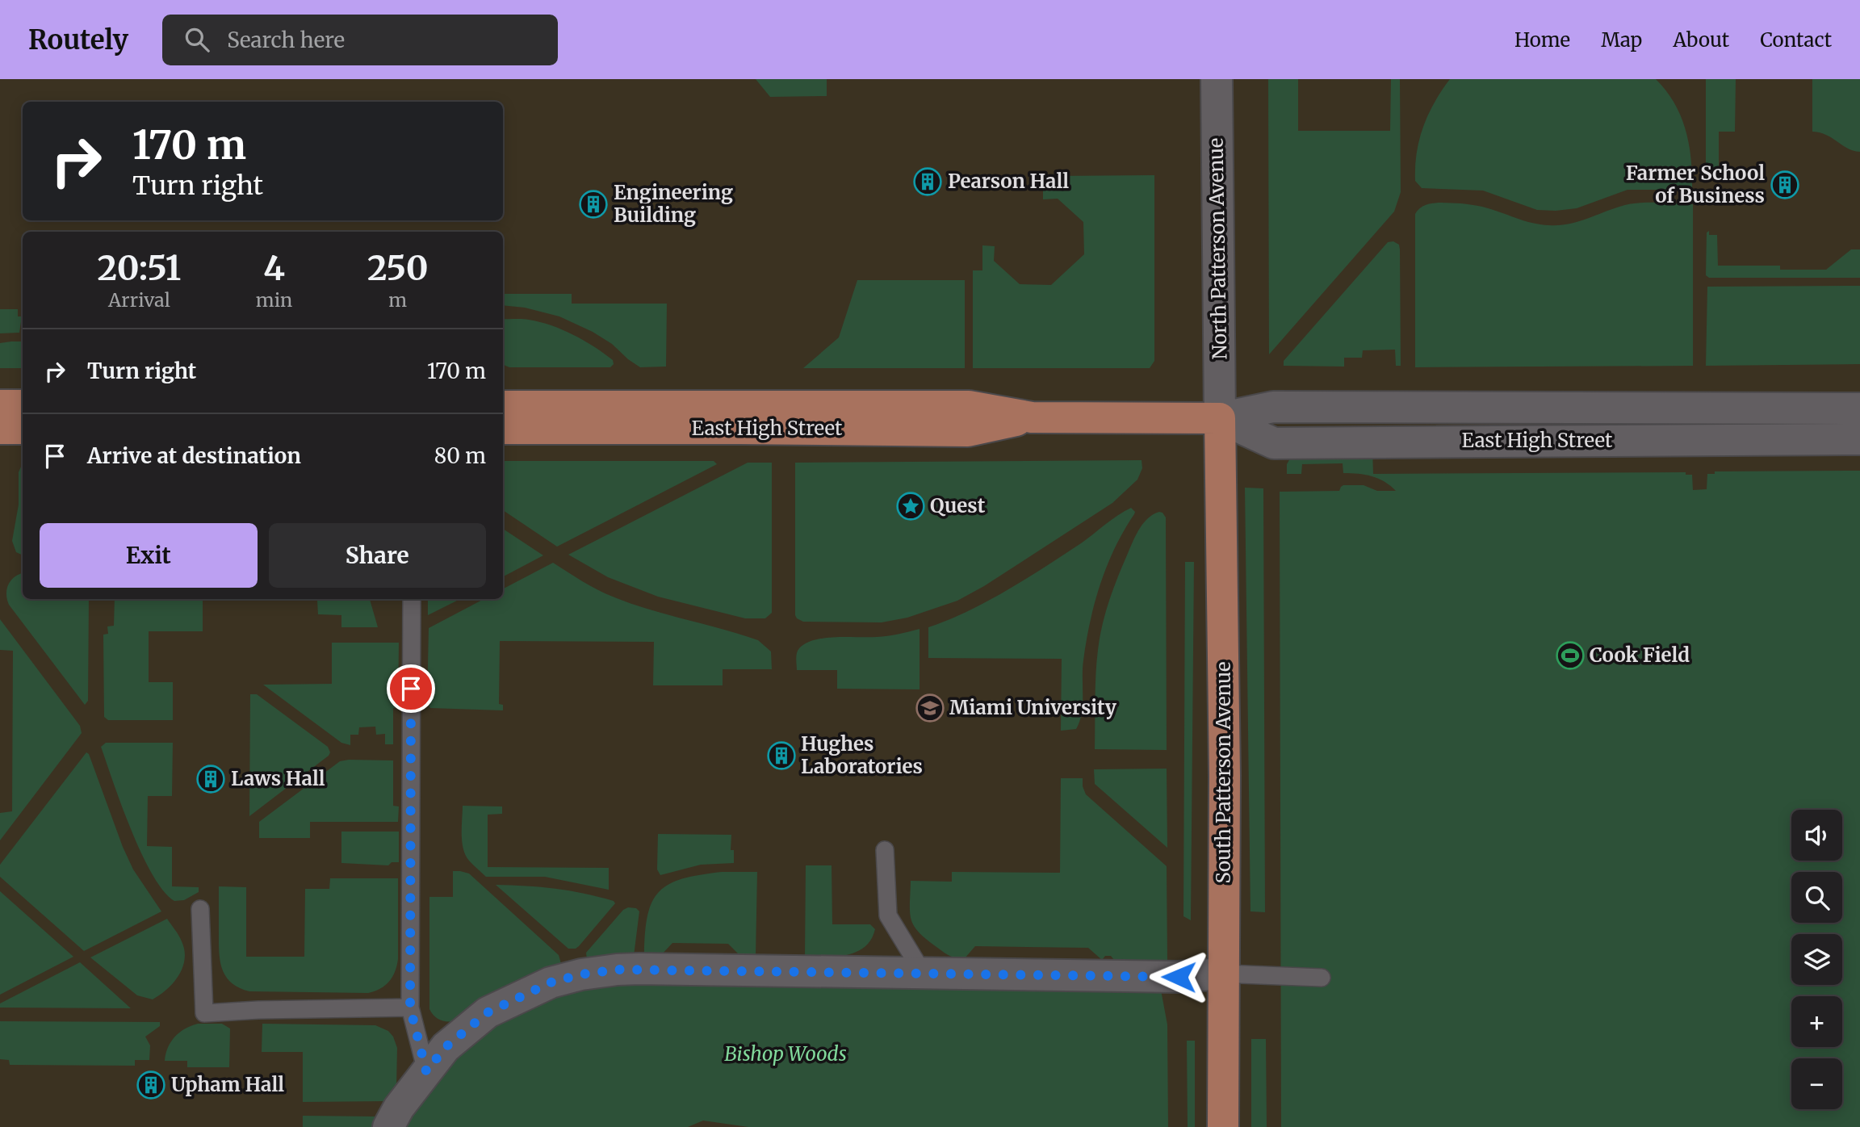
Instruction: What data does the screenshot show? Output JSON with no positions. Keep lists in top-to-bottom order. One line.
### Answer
{"streets":{"highway":["East High Street","South Patterson Avenue"],"street":["North Patterson Avenue"]},"crossings":[["North Patterson Avenue","East High Street"],["North Patterson Avenue","South Patterson Avenue"],["East High Street","South Patterson Avenue"]],"parks":["Bishop Woods"],"places":{"building":["Pearson Hall","Farmer School of Business","Engineering Building","Hughes Laboratories","Laws Hall","Upham Hall"],"place":["Quest"],"sports":["Cook Field"],"school or university":["Miami University"]},"page":{"header":"Routely","search":"Search here","nav":["Home","Map","About","Contact"],"turn":["170 m","Turn right"],"eta":["20:51","Arrival","4","min","250","m"],"list":[{"name":"Turn right","value":"170 m"},{"name":"Arrive at destination","value":"80 m"}],"buttons":["Exit","Share"],"map_buttons":["+","−"]}}
